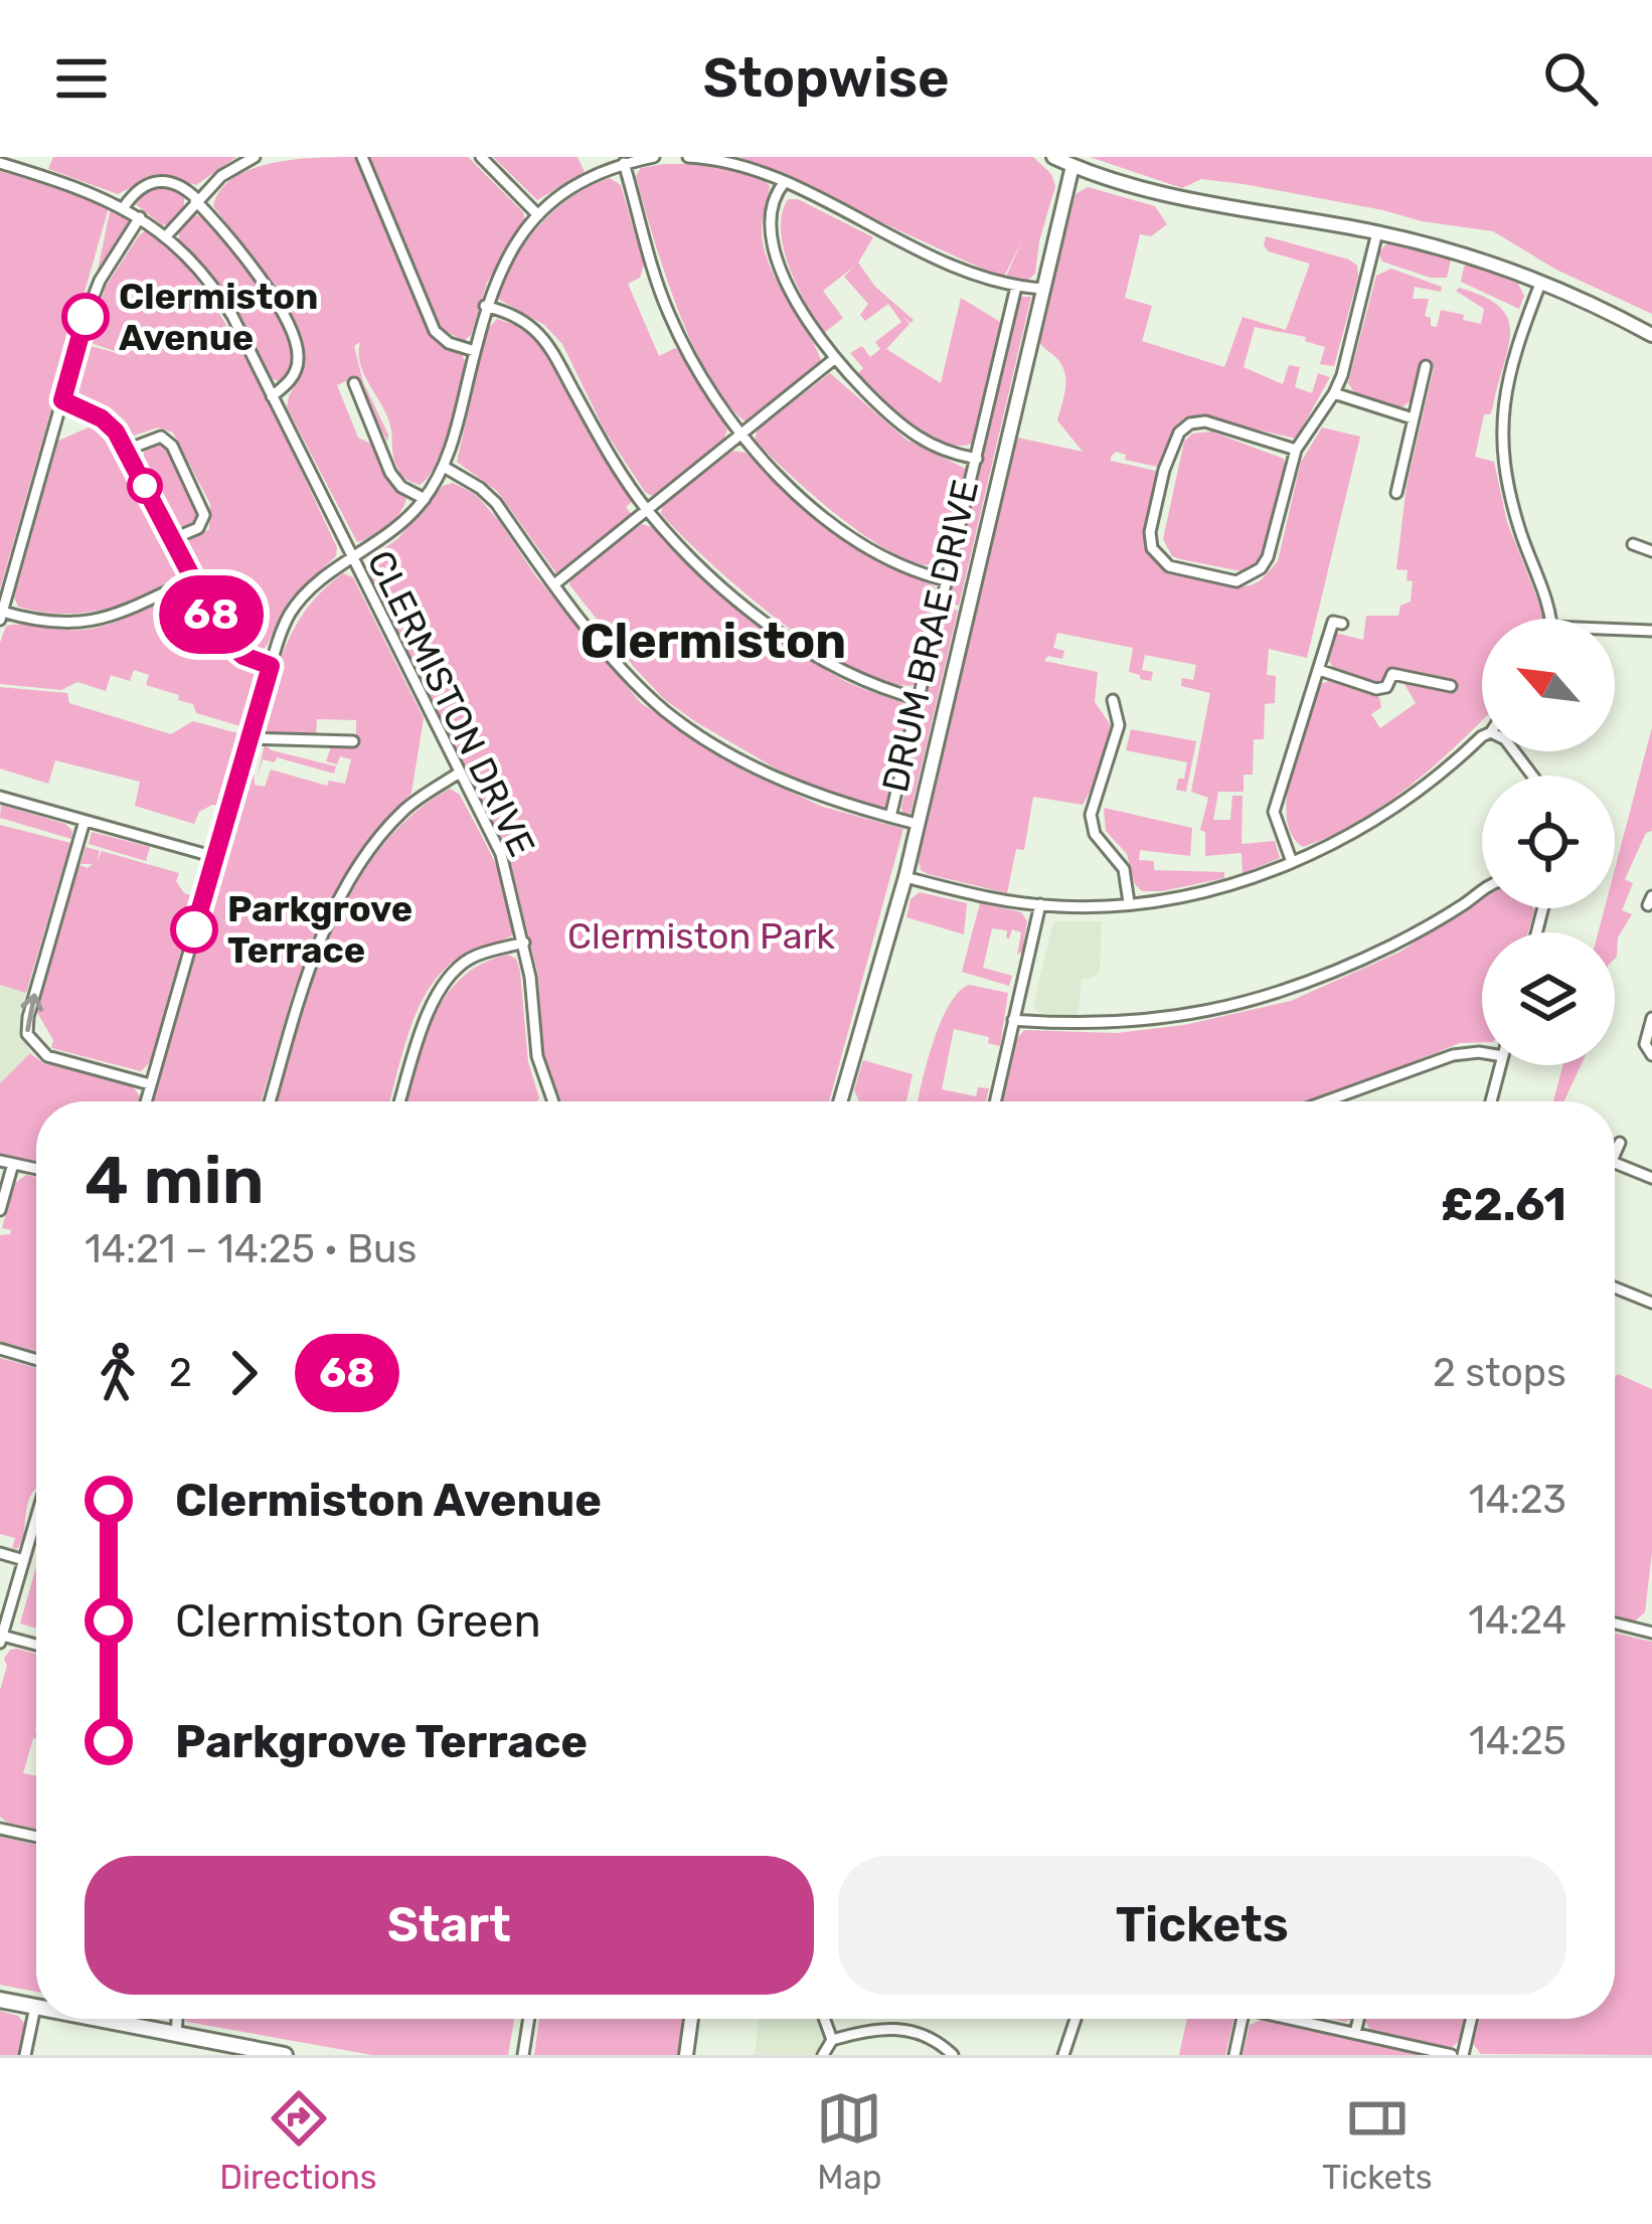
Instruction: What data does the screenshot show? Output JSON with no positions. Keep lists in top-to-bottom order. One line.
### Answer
{"streets":{"street":["DRUM BRAE DRIVE","CLERMISTON DRIVE"]},"districts":["Clermiston"],"parks":["Clermiston Park"],"places":["Clermiston Avenue","Parkgrove Terrace"],"lines":["bus line 68"],"north":"top left","page":{"header":"Stopwise","on_map":"68","heading":["4 min","14:21 – 14:25 · Bus","£2.61"],"legs":["2","68","2 stops"],"list":[{"name":"Clermiston Avenue","value":"14:23"},{"name":"Clermiston Green","value":"14:24"},{"name":"Parkgrove Terrace","value":"14:25"}],"buttons":["Start","Tickets"],"tabs":["Directions","Map","Tickets"]}}
